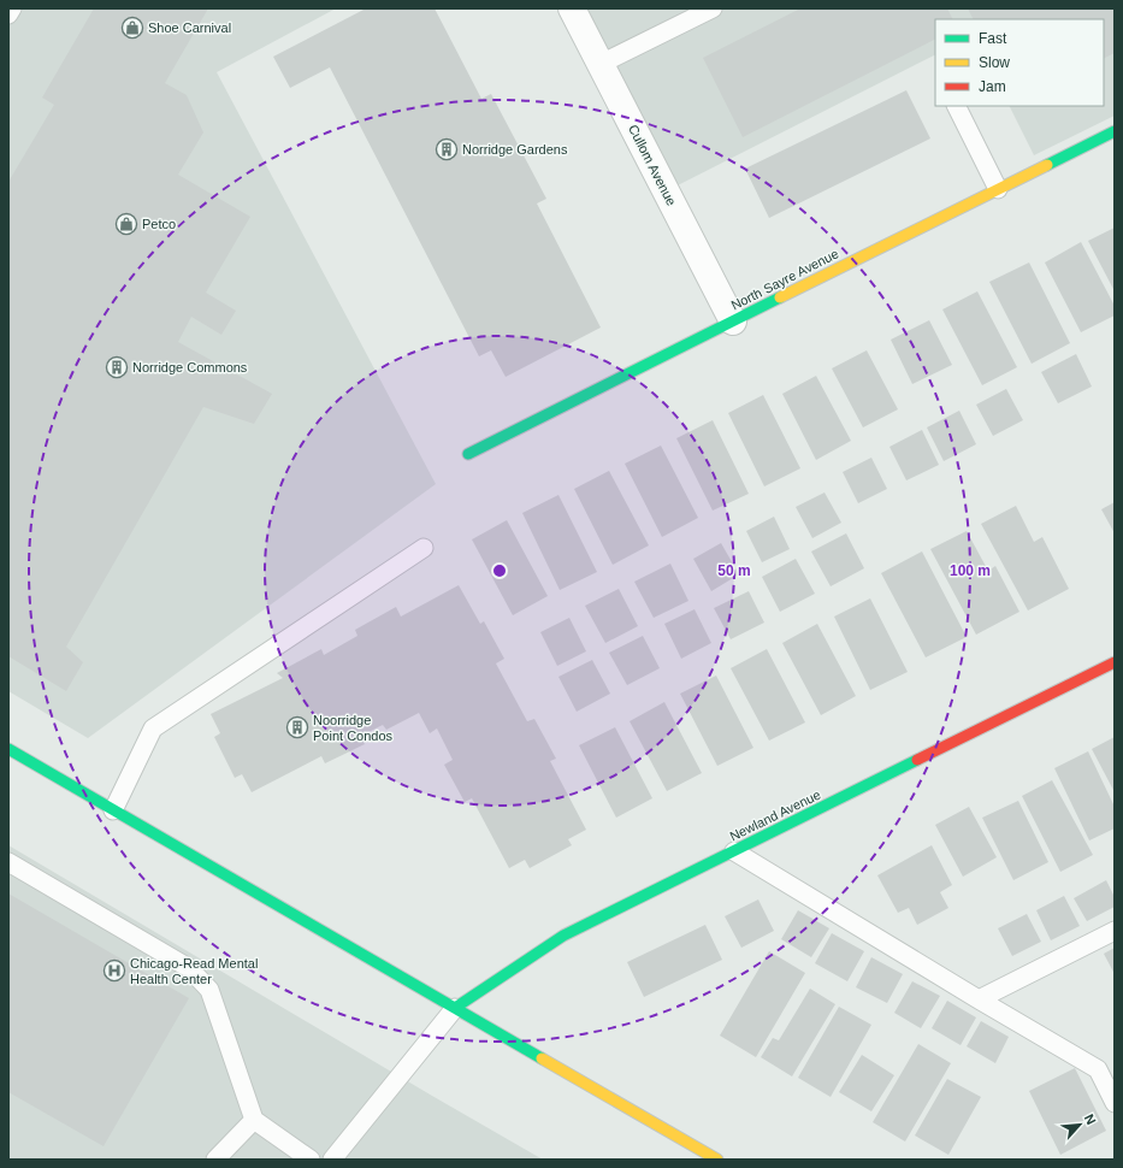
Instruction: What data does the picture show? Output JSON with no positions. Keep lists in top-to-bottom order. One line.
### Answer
{"streets":{"street":["Cullom Avenue","North Sayre Avenue","Newland Avenue"]},"crossings":[["Cullom Avenue","North Sayre Avenue"]],"places":{"shop":["Shoe Carnival","Petco"],"building":["Norridge Gardens","Norridge Commons","Noorridge Point Condos"],"hospital":["Chicago-Read Mental Health Center"]},"legend":["Fast","Slow","Jam"],"north":"top right","rings":["50 m","100 m"]}
